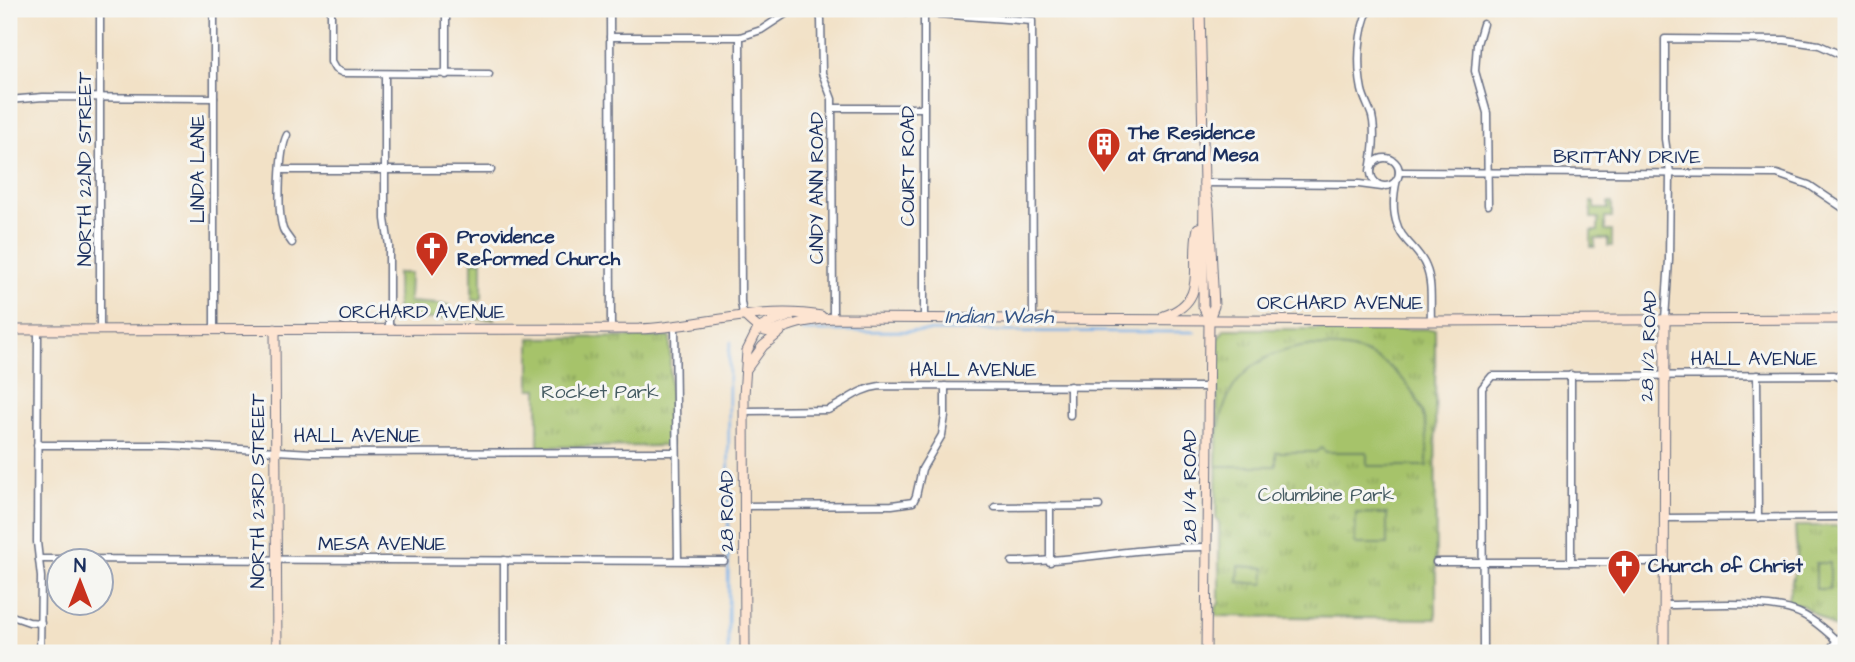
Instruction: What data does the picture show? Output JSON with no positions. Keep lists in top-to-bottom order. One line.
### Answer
{"streets":{"main road":["ORCHARD AVENUE","28 1/2 ROAD","28 1/4 ROAD","NORTH 23RD STREET","28 ROAD"],"street":["BRITTANY DRIVE","COURT ROAD","NORTH 22ND STREET","LINDA LANE","CINDY ANN ROAD","HALL AVENUE","MESA AVENUE"]},"crossings":[["BRITTANY DRIVE","28 1/2 ROAD"],["COURT ROAD","ORCHARD AVENUE"],["NORTH 22ND STREET","ORCHARD AVENUE"],["LINDA LANE","ORCHARD AVENUE"],["CINDY ANN ROAD","ORCHARD AVENUE"],["ORCHARD AVENUE","28 1/2 ROAD"],["ORCHARD AVENUE","28 1/4 ROAD"],["ORCHARD AVENUE","NORTH 23RD STREET"],["ORCHARD AVENUE","28 ROAD"],["28 1/2 ROAD","HALL AVENUE"],["HALL AVENUE","28 1/4 ROAD"],["HALL AVENUE","NORTH 23RD STREET"],["HALL AVENUE","28 ROAD"],["NORTH 23RD STREET","MESA AVENUE"]],"water":["Indian Wash"],"parks":["Rocket Park","Columbine Park"],"places":{"building":["The Residence at Grand Mesa"],"church":["Providence Reformed Church","Church of Christ"]},"north":"top"}
